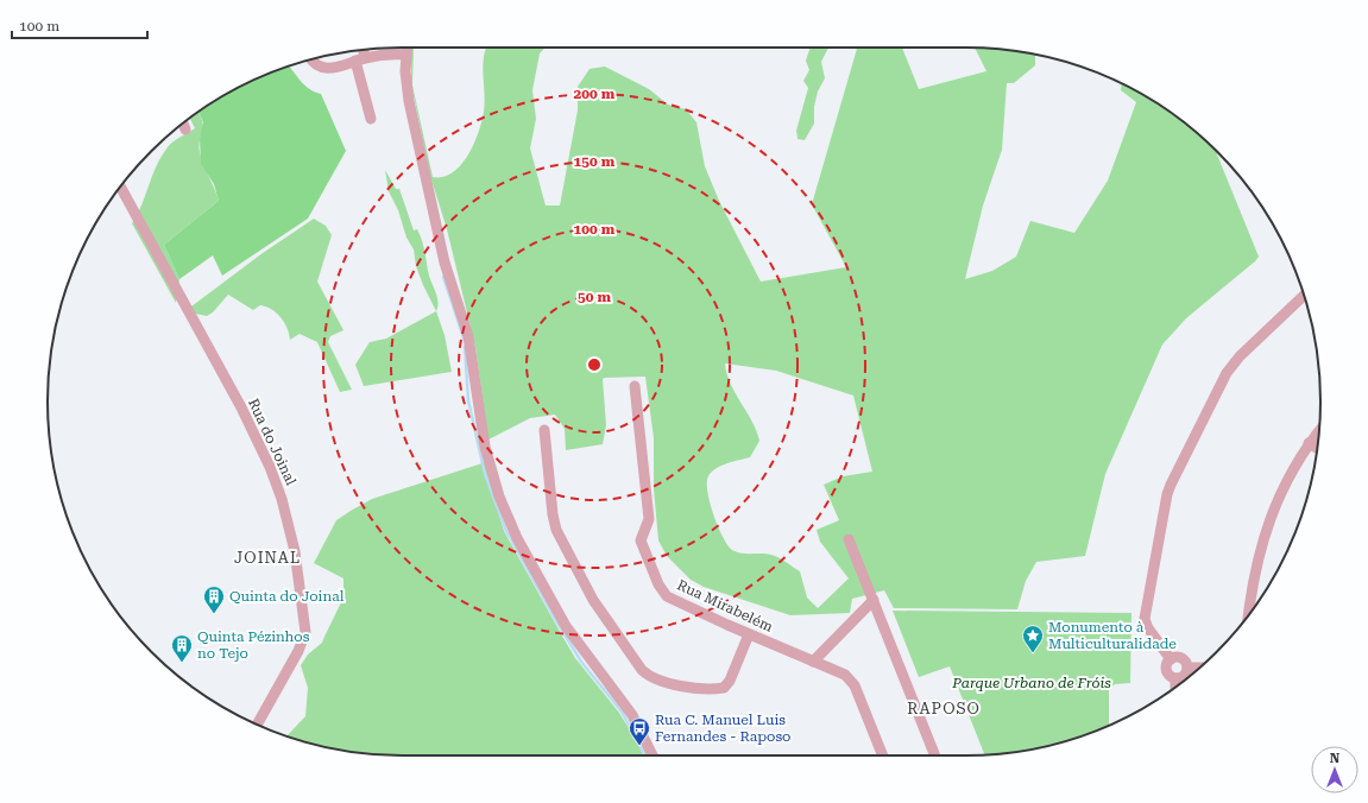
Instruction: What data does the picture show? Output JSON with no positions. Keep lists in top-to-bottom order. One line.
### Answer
{"streets":{"street":["Rua do Joinal","Rua Mirabelém"]},"districts":["JOINAL","RAPOSO"],"parks":["Parque Urbano de Fróis"],"places":{"building":["Quinta do Joinal","Quinta Pézinhos no Tejo"],"place":["Monumento à Multiculturalidade"],"bus stop":["Rua C. Manuel Luis Fernandes - Raposo"]},"scale_bar":"100 m","north":"top","rings":["200 m","150 m","100 m","50 m"]}
